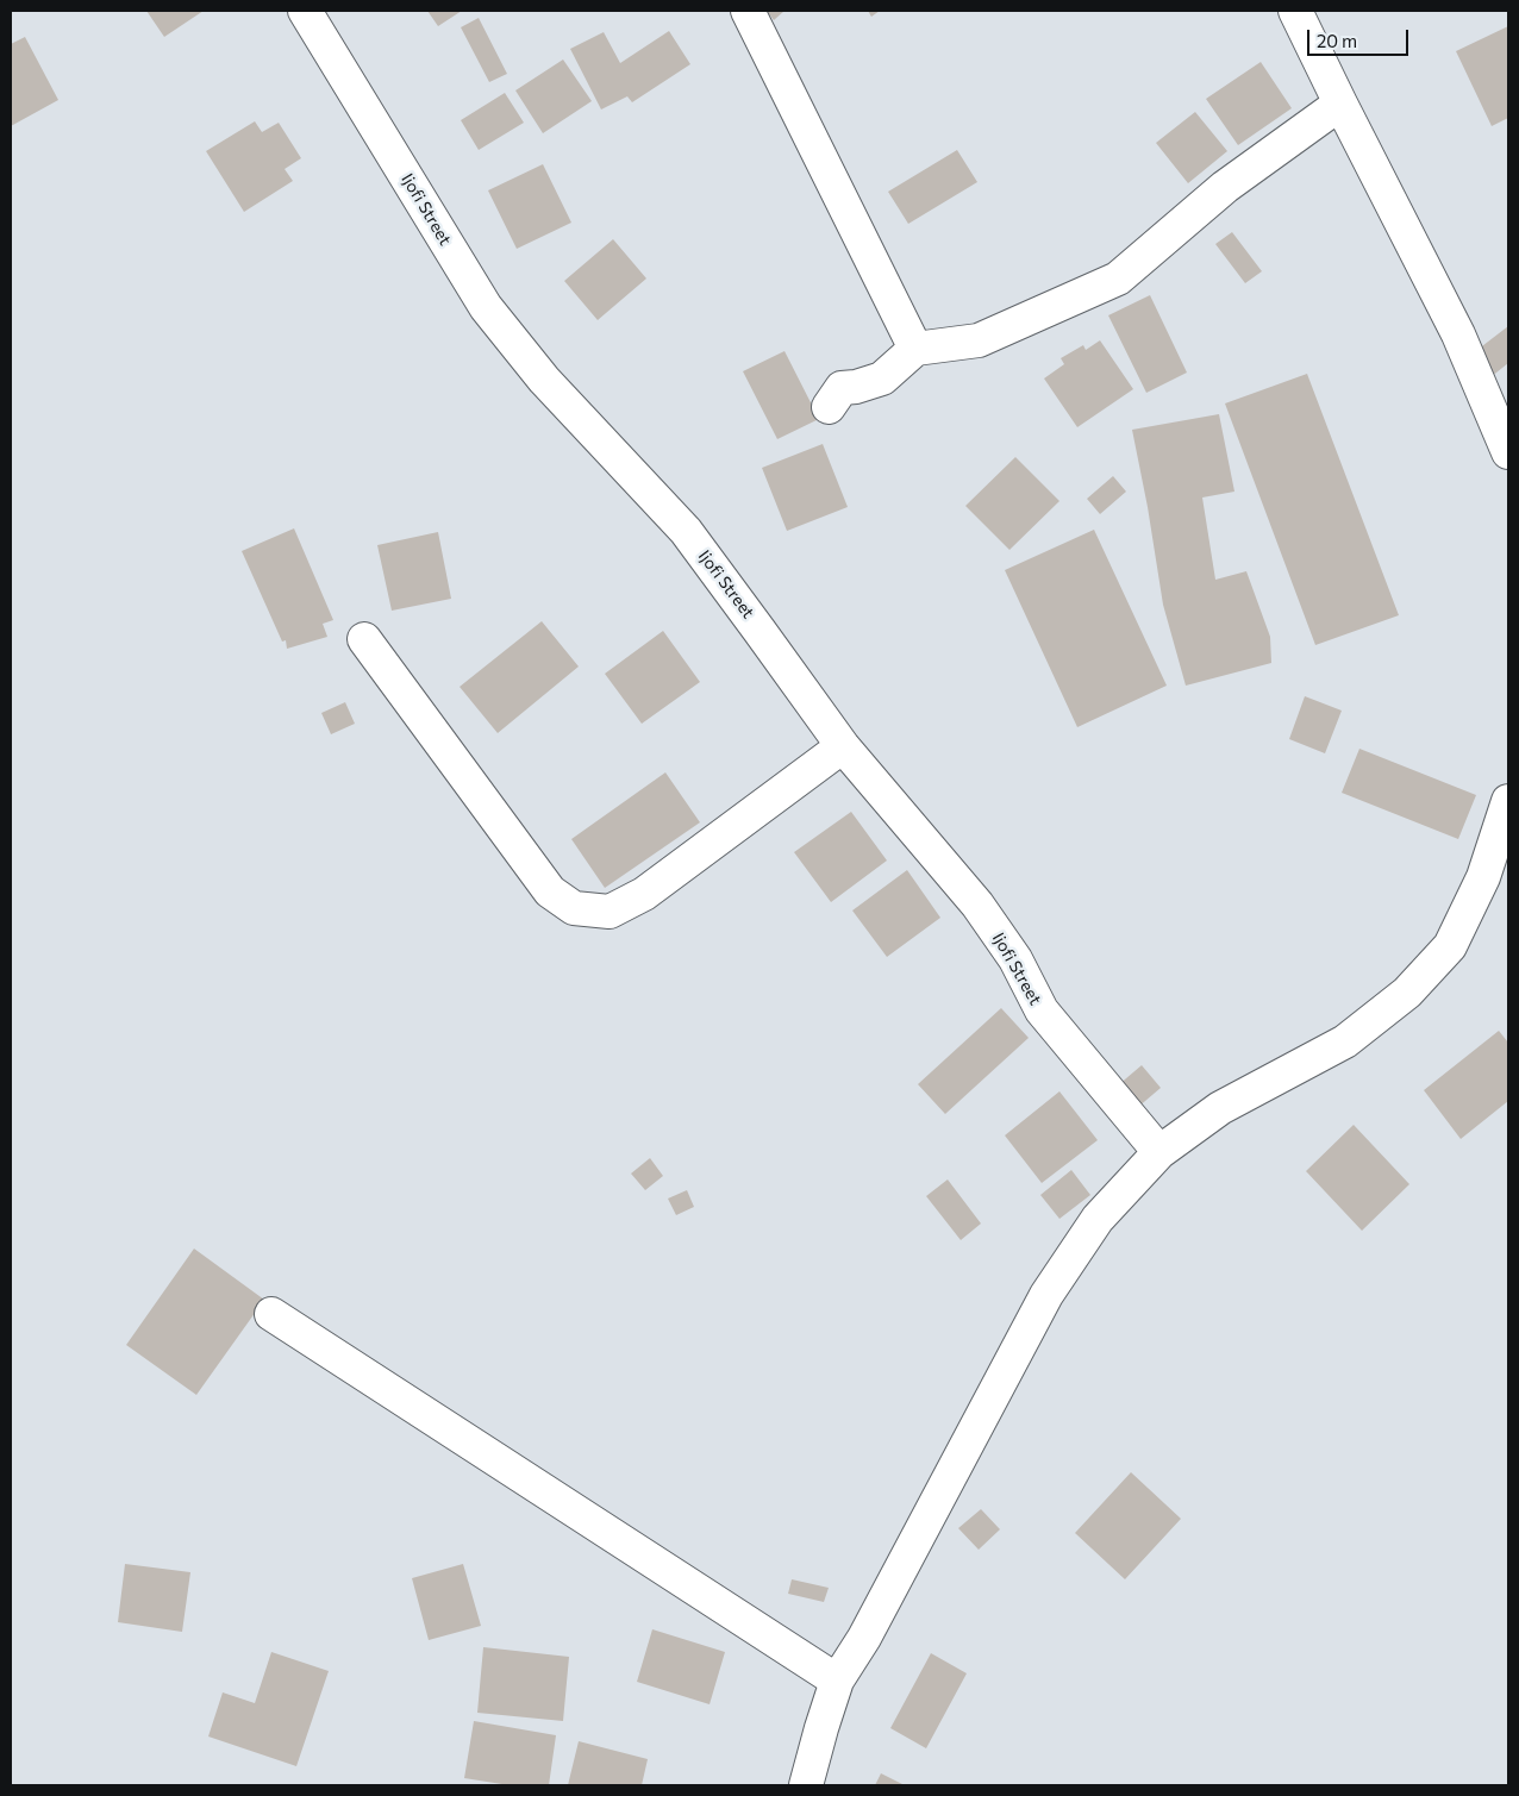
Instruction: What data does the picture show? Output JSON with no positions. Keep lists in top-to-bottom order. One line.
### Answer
{"streets":{"street":["Ijofi Street"]},"scale_bar":"20 m"}
